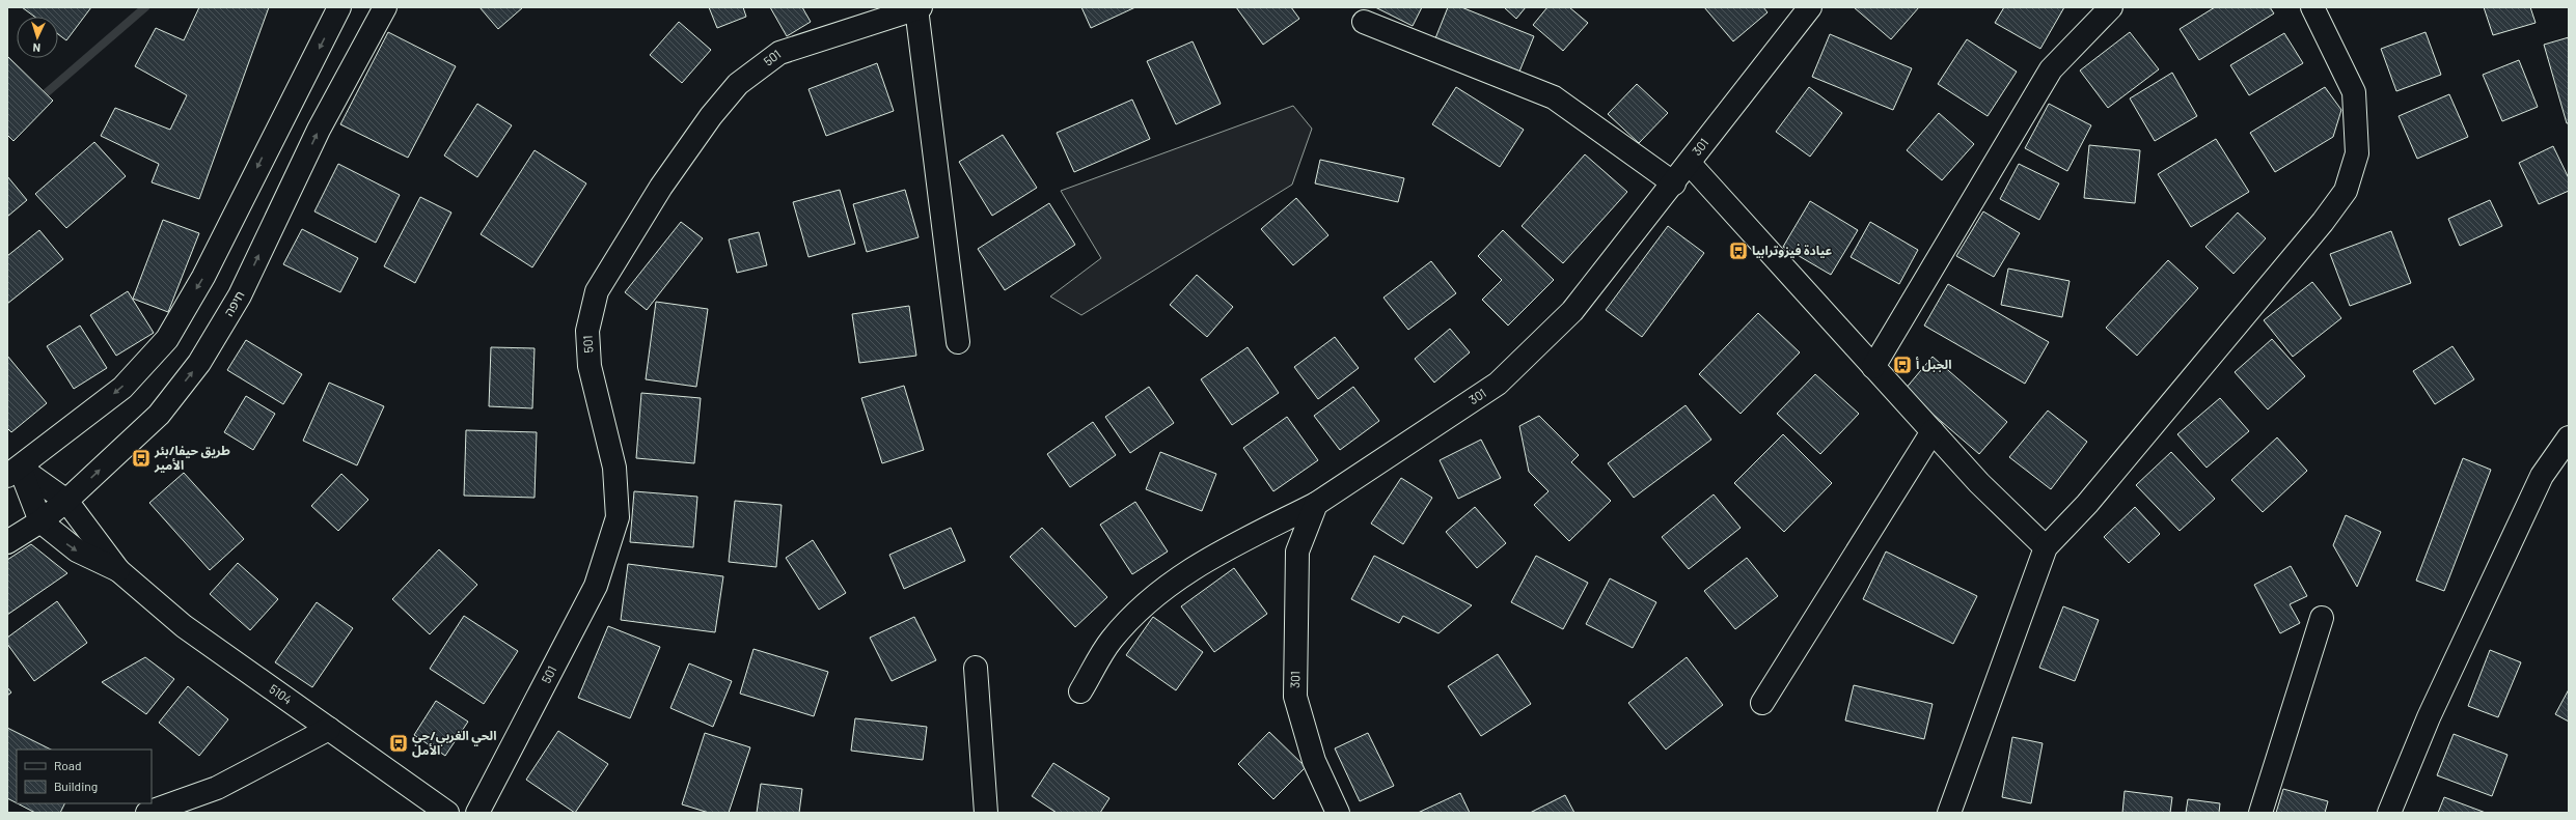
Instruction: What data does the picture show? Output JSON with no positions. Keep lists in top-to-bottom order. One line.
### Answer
{"streets":{"main road":["501","301","חיפה","5104"]},"crossings":[["חיפה","5104"]],"places":{"bus stop":["عيادة فيزوترابيا","الجبل أ","طريق حيفا/بئر الأمير","الحي الغربي/حي الأمل"]},"legend":["Road","Building"],"north":"bottom"}
